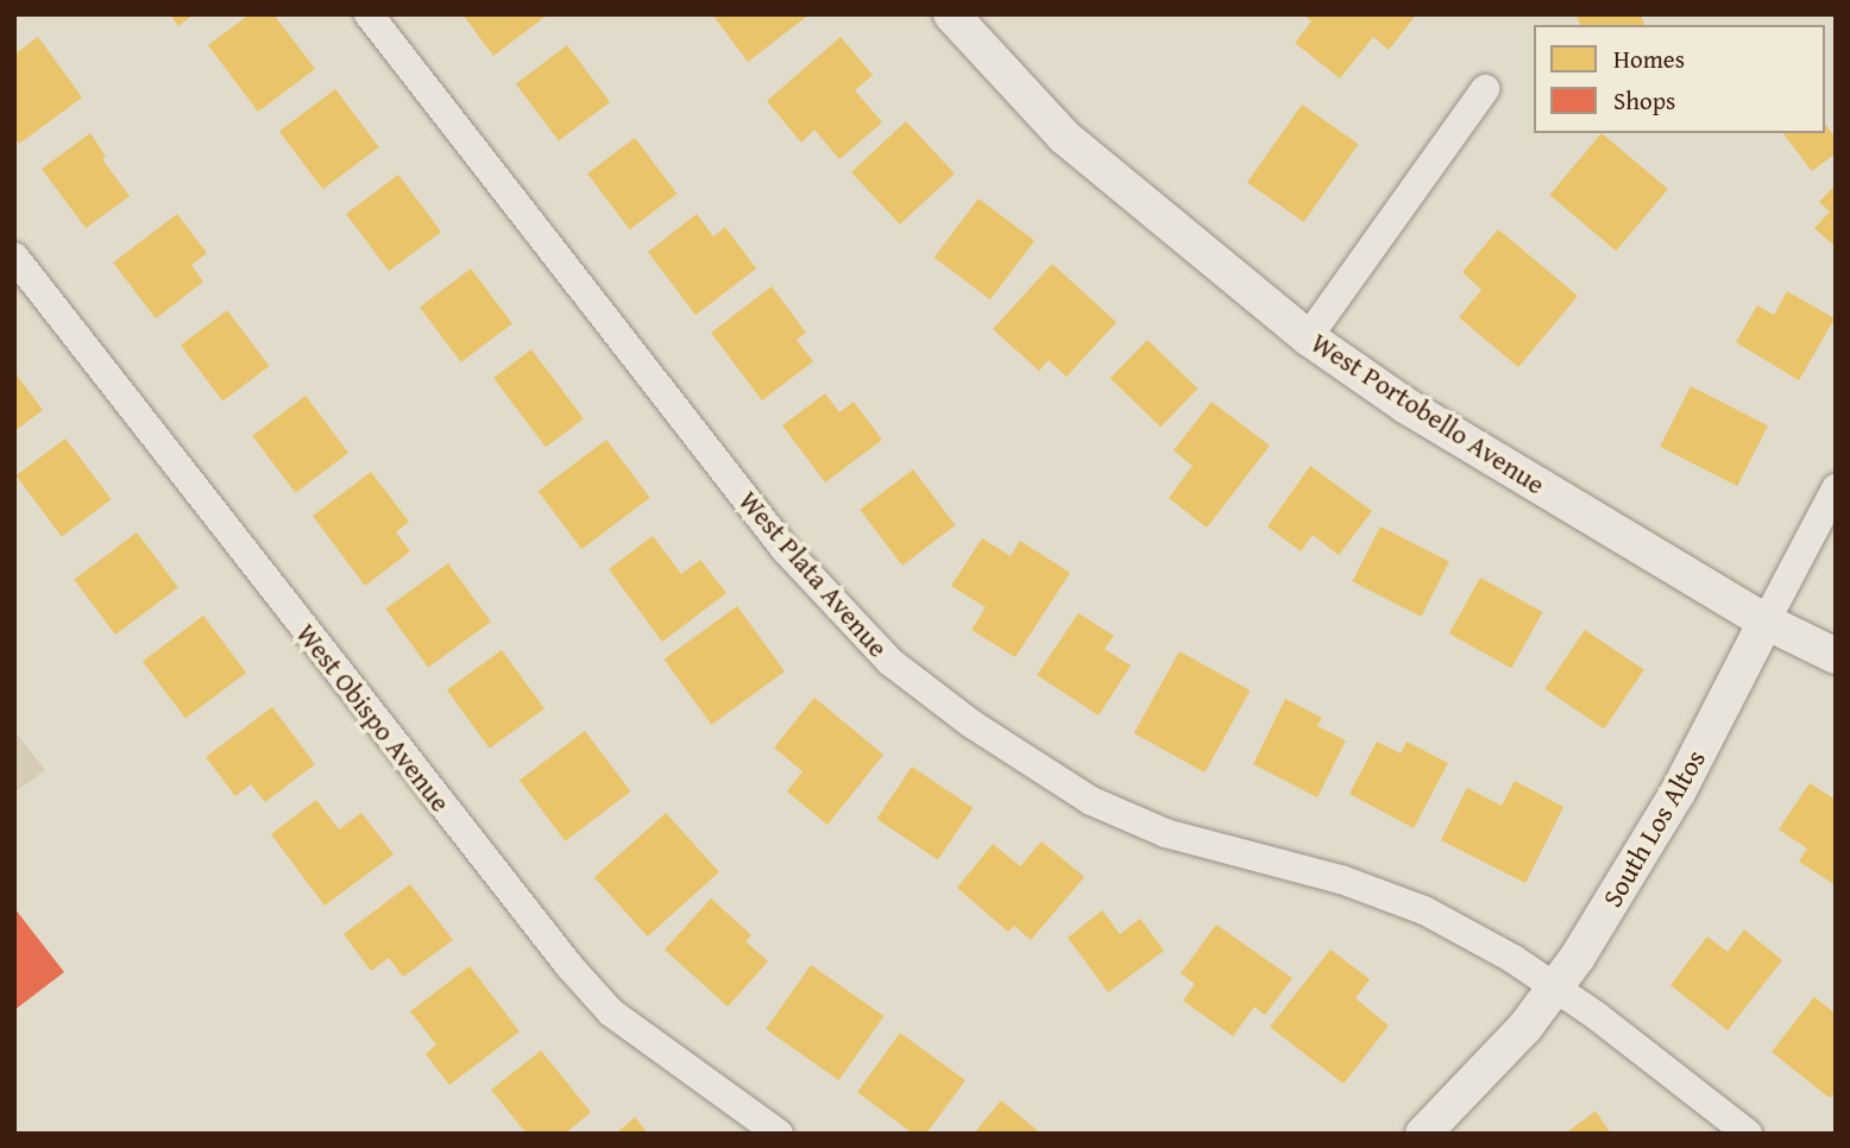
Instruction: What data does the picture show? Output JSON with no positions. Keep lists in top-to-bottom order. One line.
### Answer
{"streets":{"street":["West Portobello Avenue","West Plata Avenue","West Obispo Avenue","South Los Altos"]},"crossings":[["West Portobello Avenue","South Los Altos"],["West Plata Avenue","South Los Altos"]],"legend":["Homes","Shops"]}
